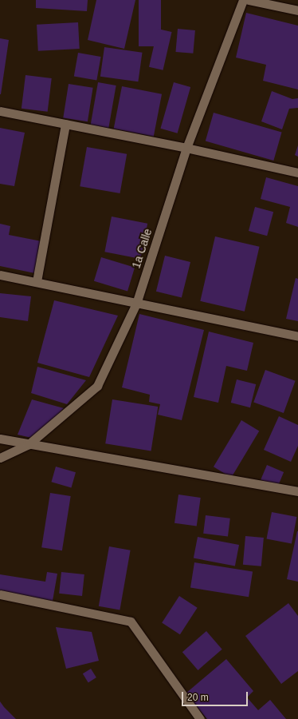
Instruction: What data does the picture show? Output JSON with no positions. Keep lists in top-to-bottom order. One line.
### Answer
{"streets":{"street":["1a Calle"]},"scale_bar":"20 m"}
